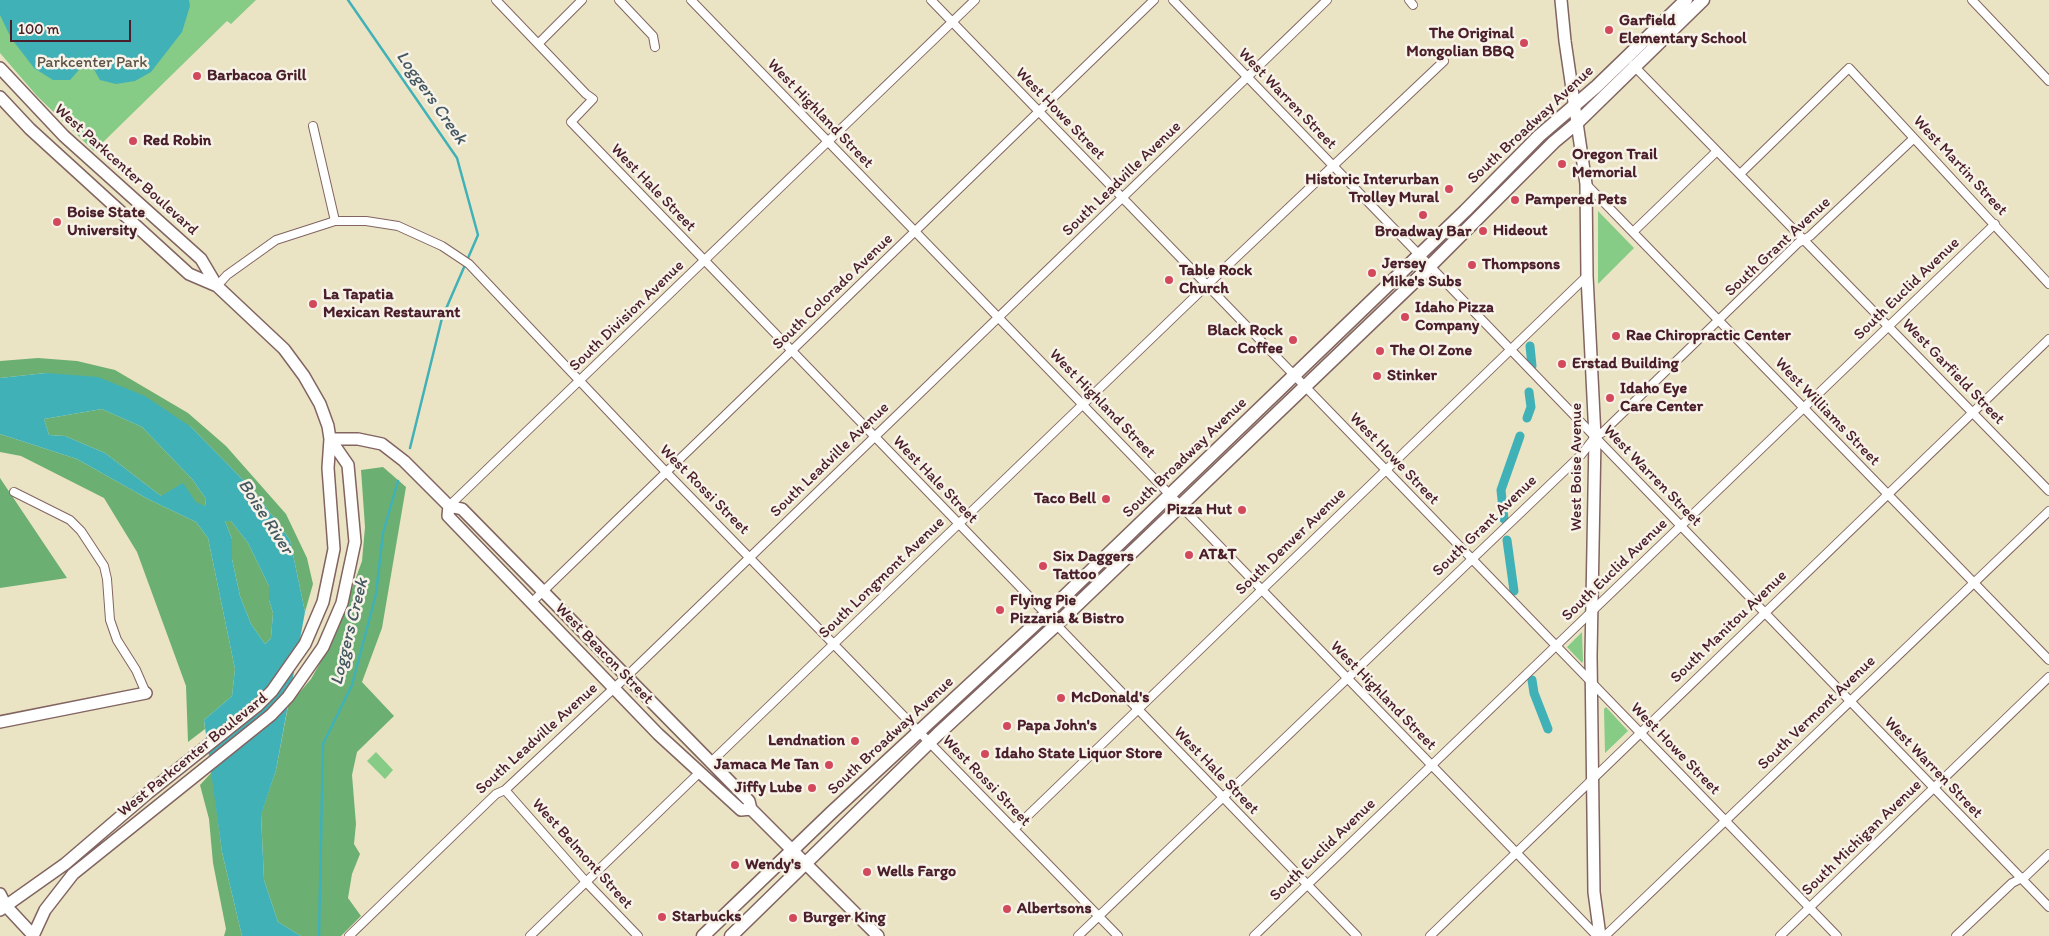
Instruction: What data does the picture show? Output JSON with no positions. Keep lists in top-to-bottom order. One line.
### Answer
{"streets":{"main road":["South Broadway Avenue"],"street":["West Warren Street","West Highland Street","West Howe Street","West Martin Street","West Parkcenter Boulevard","South Leadville Avenue","West Hale Street","South Grant Avenue","South Euclid Avenue","South Colorado Avenue","South Division Avenue","West Garfield Street","West Williams Street","West Boise Avenue","West Rossi Street","South Denver Avenue","South Longmont Avenue","South Manitou Avenue","West Beacon Street","South Vermont Avenue","South Michigan Avenue","West Belmont Street"]},"crossings":[["West Warren Street","South Broadway Avenue"],["West Warren Street","South Leadville Avenue"],["West Warren Street","South Grant Avenue"],["West Warren Street","South Euclid Avenue"],["West Warren Street","West Boise Avenue"],["West Warren Street","South Denver Avenue"],["West Warren Street","South Longmont Avenue"],["West Warren Street","South Manitou Avenue"],["West Warren Street","South Vermont Avenue"],["West Warren Street","South Michigan Avenue"],["West Highland Street","South Broadway Avenue"],["West Highland Street","South Leadville Avenue"],["West Highland Street","South Grant Avenue"],["West Highland Street","South Euclid Avenue"],["West Highland Street","South Colorado Avenue"],["West Highland Street","South Division Avenue"],["West Highland Street","West Boise Avenue"],["West Highland Street","South Denver Avenue"],["West Highland Street","South Longmont Avenue"],["West Highland Street","South Manitou Avenue"],["West Howe Street","South Broadway Avenue"],["West Howe Street","South Leadville Avenue"],["West Howe Street","South Grant Avenue"],["West Howe Street","South Euclid Avenue"],["West Howe Street","South Colorado Avenue"],["West Howe Street","South Division Avenue"],["West Howe Street","West Boise Avenue"],["West Howe Street","South Denver Avenue"],["West Howe Street","South Longmont Avenue"],["West Howe Street","South Manitou Avenue"],["West Howe Street","South Vermont Avenue"],["West Howe Street","South Michigan Avenue"],["South Broadway Avenue","West Hale Street"],["South Broadway Avenue","West Garfield Street"],["South Broadway Avenue","West Boise Avenue"],["South Broadway Avenue","West Rossi Street"],["South Broadway Avenue","West Beacon Street"],["West Martin Street","South Grant Avenue"],["West Martin Street","South Euclid Avenue"],["West Martin Street","West Garfield Street"],["West Parkcenter Boulevard","West Rossi Street"],["West Parkcenter Boulevard","West Beacon Street"],["South Leadville Avenue","West Hale Street"],["South Leadville Avenue","West Rossi Street"],["South Leadville Avenue","West Beacon Street"],["South Leadville Avenue","West Belmont Street"],["West Hale Street","South Grant Avenue"],["West Hale Street","South Euclid Avenue"],["West Hale Street","South Colorado Avenue"],["West Hale Street","South Division Avenue"],["West Hale Street","South Denver Avenue"],["West Hale Street","South Longmont Avenue"],["South Grant Avenue","West Garfield Street"],["South Grant Avenue","West Williams Street"],["South Grant Avenue","West Boise Avenue"],["South Grant Avenue","West Rossi Street"],["South Euclid Avenue","West Garfield Street"],["South Euclid Avenue","West Williams Street"],["South Euclid Avenue","West Boise Avenue"],["South Colorado Avenue","West Rossi Street"],["South Colorado Avenue","West Beacon Street"],["South Division Avenue","West Rossi Street"],["South Division Avenue","West Beacon Street"],["West Garfield Street","South Manitou Avenue"],["West Williams Street","West Boise Avenue"],["West Williams Street","South Manitou Avenue"],["West Williams Street","South Vermont Avenue"],["West Boise Avenue","South Denver Avenue"],["West Boise Avenue","South Manitou Avenue"],["West Rossi Street","South Denver Avenue"],["West Rossi Street","South Longmont Avenue"],["South Longmont Avenue","West Beacon Street"]],"water":["Loggers Creek","Boise River"],"parks":["Parkcenter Park"],"places":["Garfield Elementary School","The Original Mongolian BBQ","Barbacoa Grill","Red Robin","Oregon Trail Memorial","Historic Interurban Trolley Mural","Pampered Pets","Broadway Bar","Boise State University","Hideout","Thompsons","Jersey Mike's Subs","Table Rock Church","La Tapatia Mexican Restaurant","Idaho Pizza Company","Rae Chiropractic Center","Black Rock Coffee","The O! Zone","Erstad Building","Stinker","Idaho Eye Care Center","Taco Bell","Pizza Hut","AT&T","Six Daggers Tattoo","Flying Pie Pizzaria & Bistro","McDonald's","Papa John's","Lendnation","Idaho State Liquor Store","Jamaca Me Tan","Jiffy Lube","Wendy's","Wells Fargo","Albertsons","Starbucks","Burger King"],"scale_bar":"100 m"}
